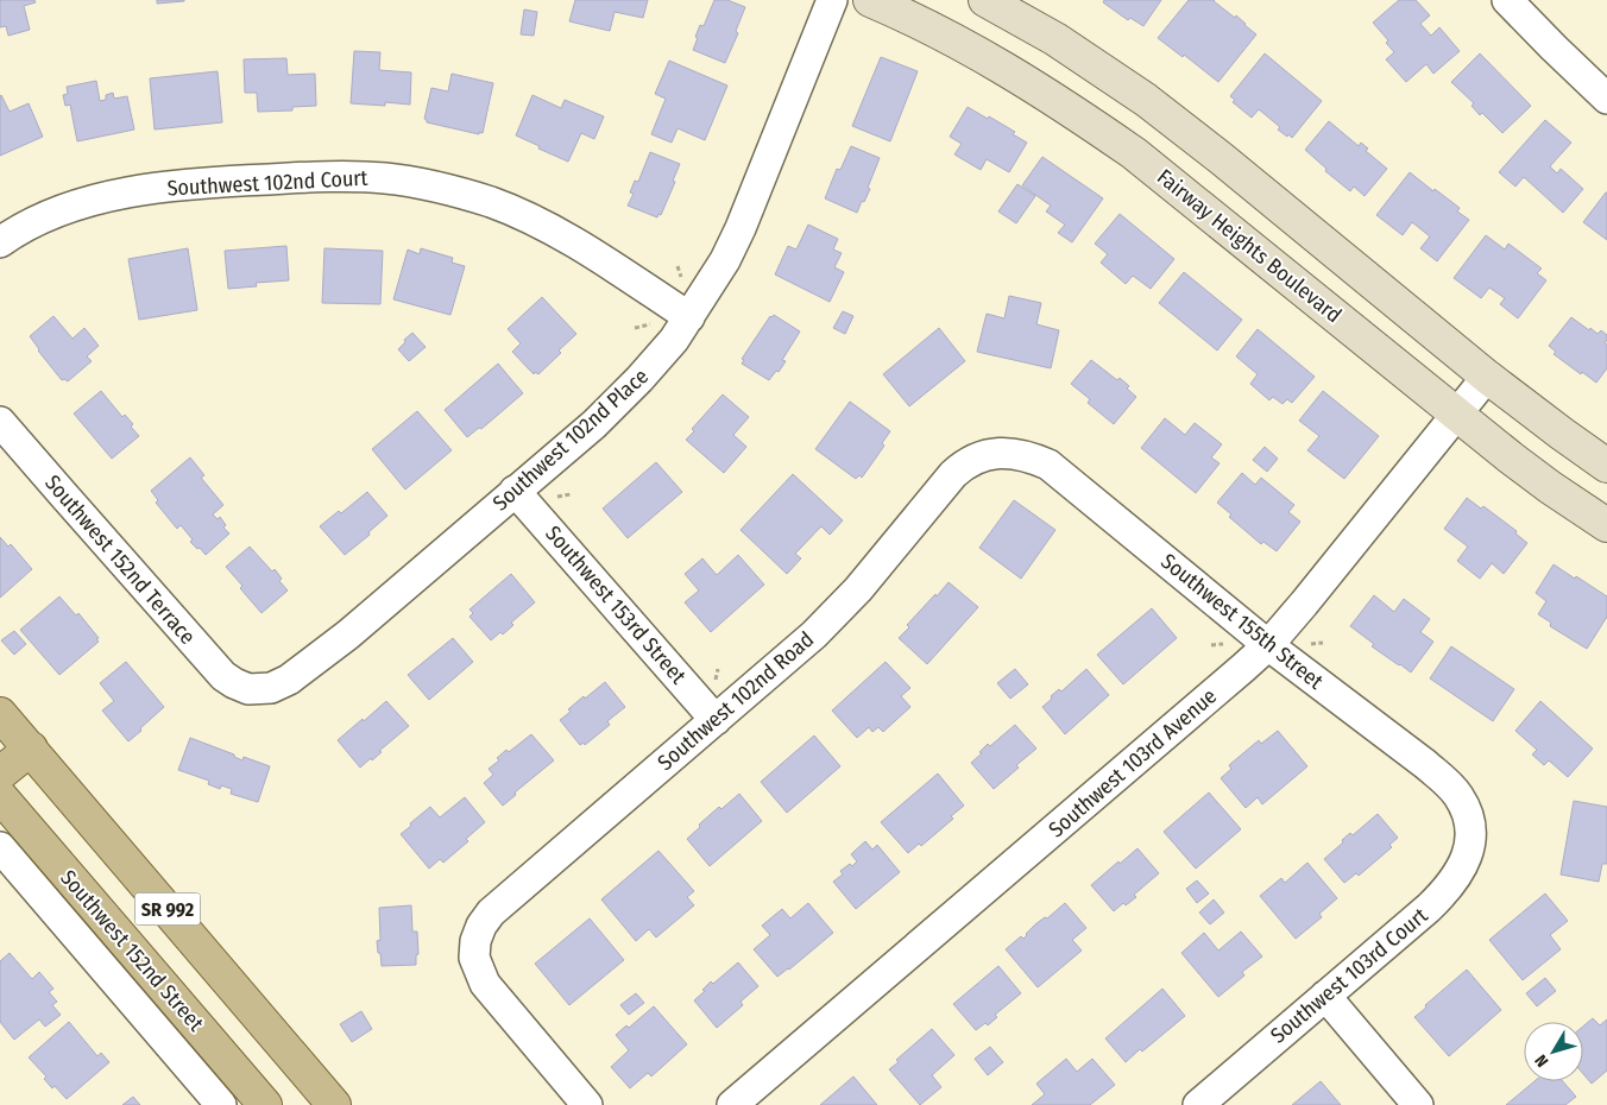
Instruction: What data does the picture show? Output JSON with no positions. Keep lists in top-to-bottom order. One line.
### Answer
{"streets":{"main road":["SR 992","Southwest 152nd Street"],"street":["Southwest 102nd Court","Fairway Heights Boulevard","Southwest 102nd Place","Southwest 152nd Terrace","Southwest 153rd Street","Southwest 155th Street","Southwest 102nd Road","Southwest 103rd Avenue","Southwest 103rd Court"]},"crossings":[["Southwest 102nd Court","Southwest 102nd Place"],["Fairway Heights Boulevard","Southwest 103rd Avenue"],["Southwest 102nd Place","Southwest 152nd Terrace"],["Southwest 102nd Place","Southwest 153rd Street"],["Southwest 153rd Street","Southwest 102nd Road"],["Southwest 155th Street","Southwest 102nd Road"],["Southwest 155th Street","Southwest 103rd Avenue"],["Southwest 155th Street","Southwest 103rd Court"]],"north":"bottom left"}
